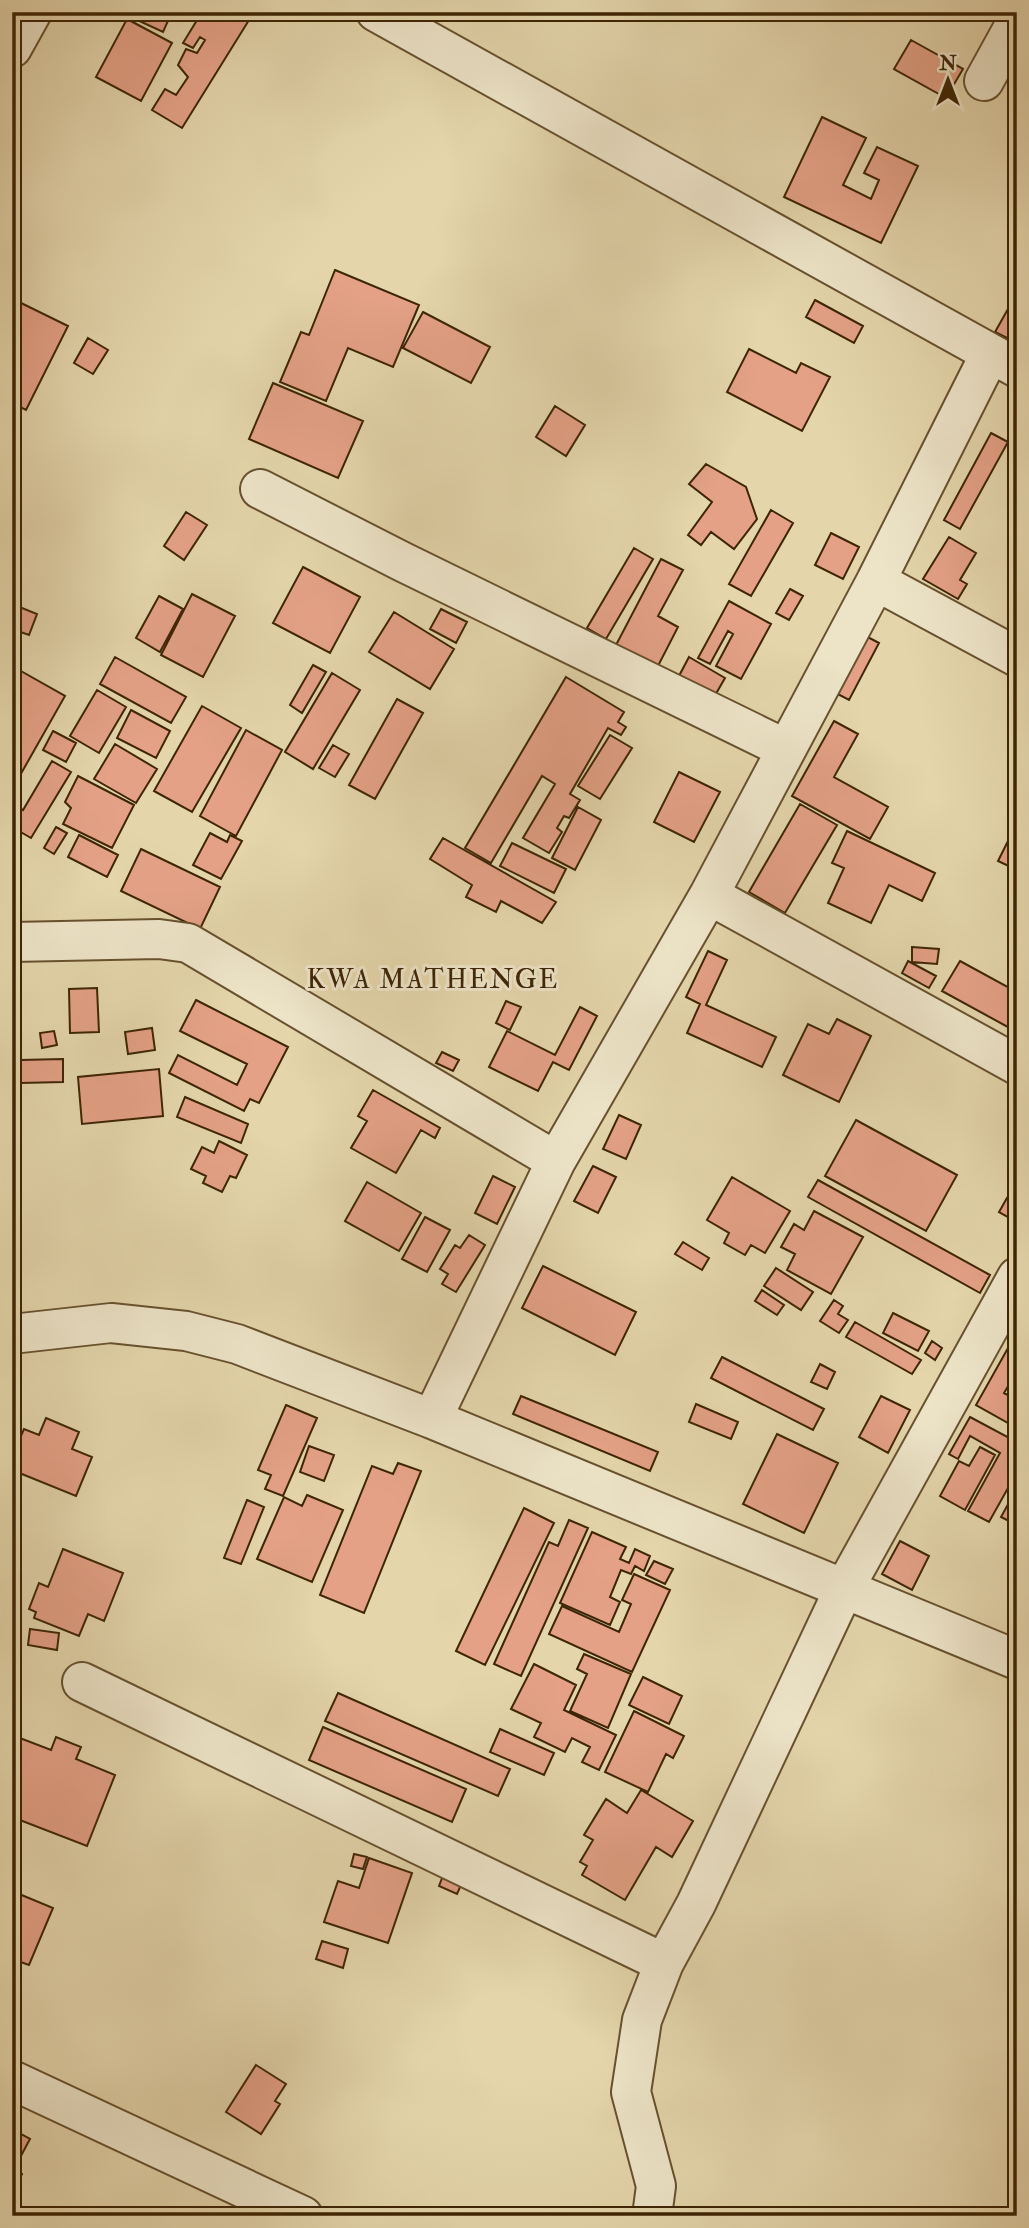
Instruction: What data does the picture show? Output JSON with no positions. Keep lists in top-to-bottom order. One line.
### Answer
{"districts":["KWA MATHENGE"],"north":"top"}
